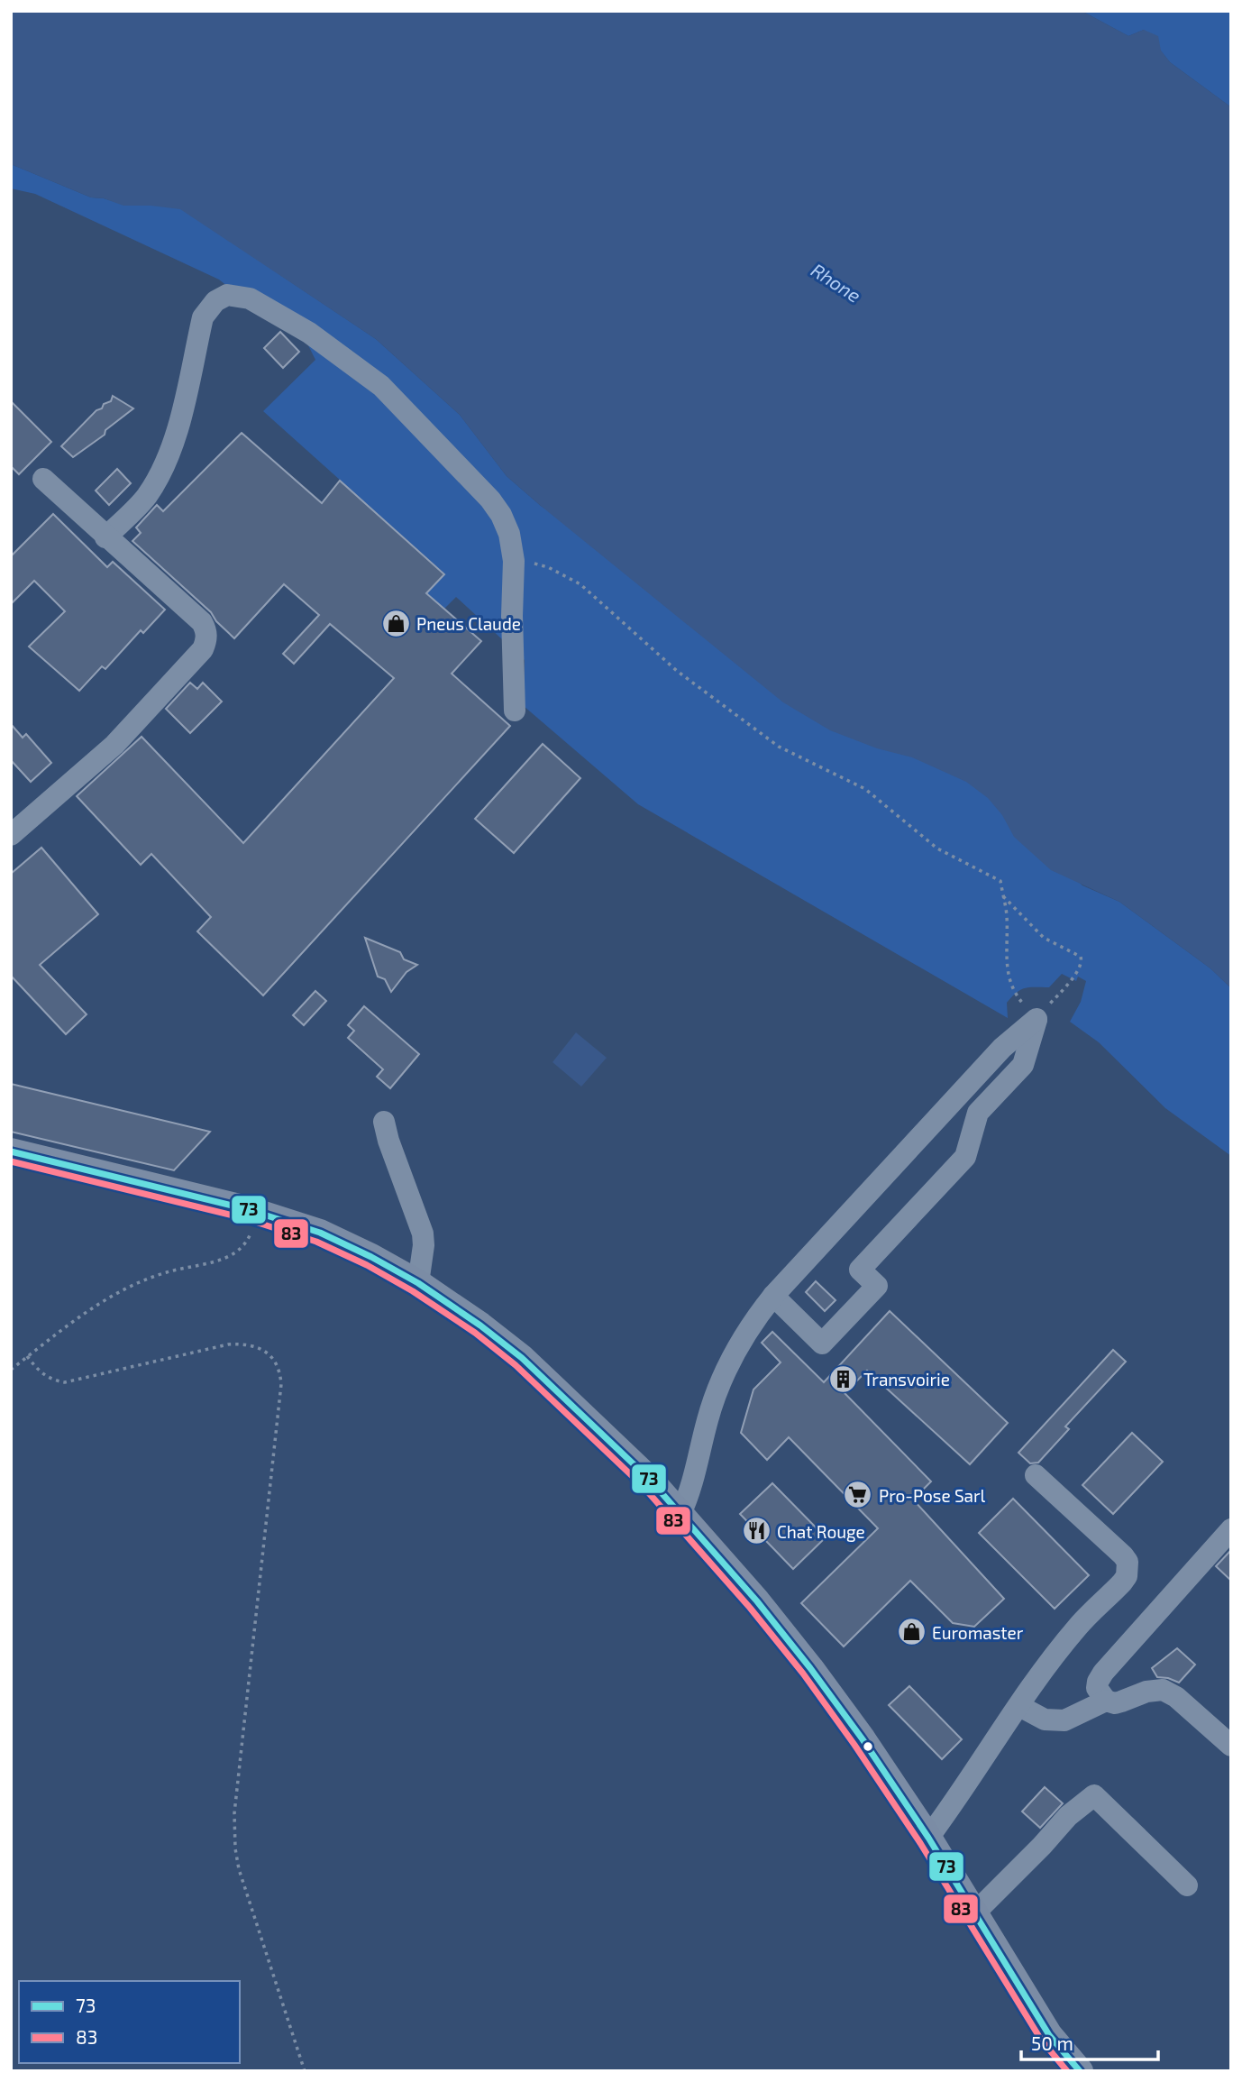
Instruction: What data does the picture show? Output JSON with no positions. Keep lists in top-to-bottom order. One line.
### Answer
{"water":["Rhone"],"places":{"shop":["Pneus Claude","Euromaster"],"building":["Transvoirie"],"supermarket":["Pro-Pose Sarl"],"restaurant":["Chat Rouge"]},"lines":["transit line 73","transit line 83"],"legend":["73","83"],"scale_bar":"50 m"}
